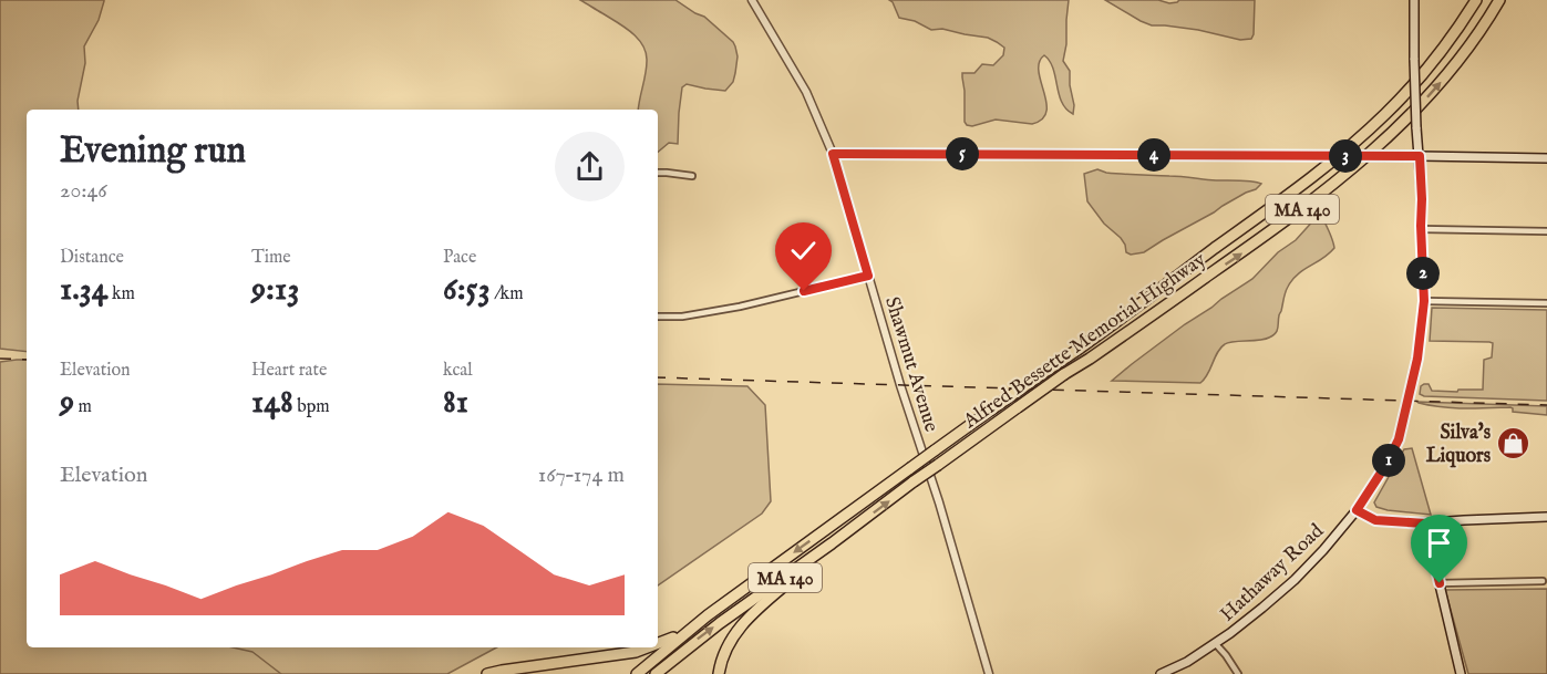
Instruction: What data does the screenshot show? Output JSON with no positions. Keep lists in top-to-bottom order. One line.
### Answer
{"streets":{"highway":["MA 140","Alfred Bessette Memorial Highway"],"main road":["Hathaway Road"],"street":["Shawmut Avenue"]},"places":{"shop":["Silva's Liquors"]},"page":{"heading":["Evening run","20:46"],"pins":["5","4","3","2","1"],"stats":[["Distance","1.34 km"],["Time","9:13"],["Pace","6:53 /km"],["Elevation","9 m"],["Heart rate","148 bpm"],["kcal","81"]],"chart":["Elevation","167–174 m"]}}
